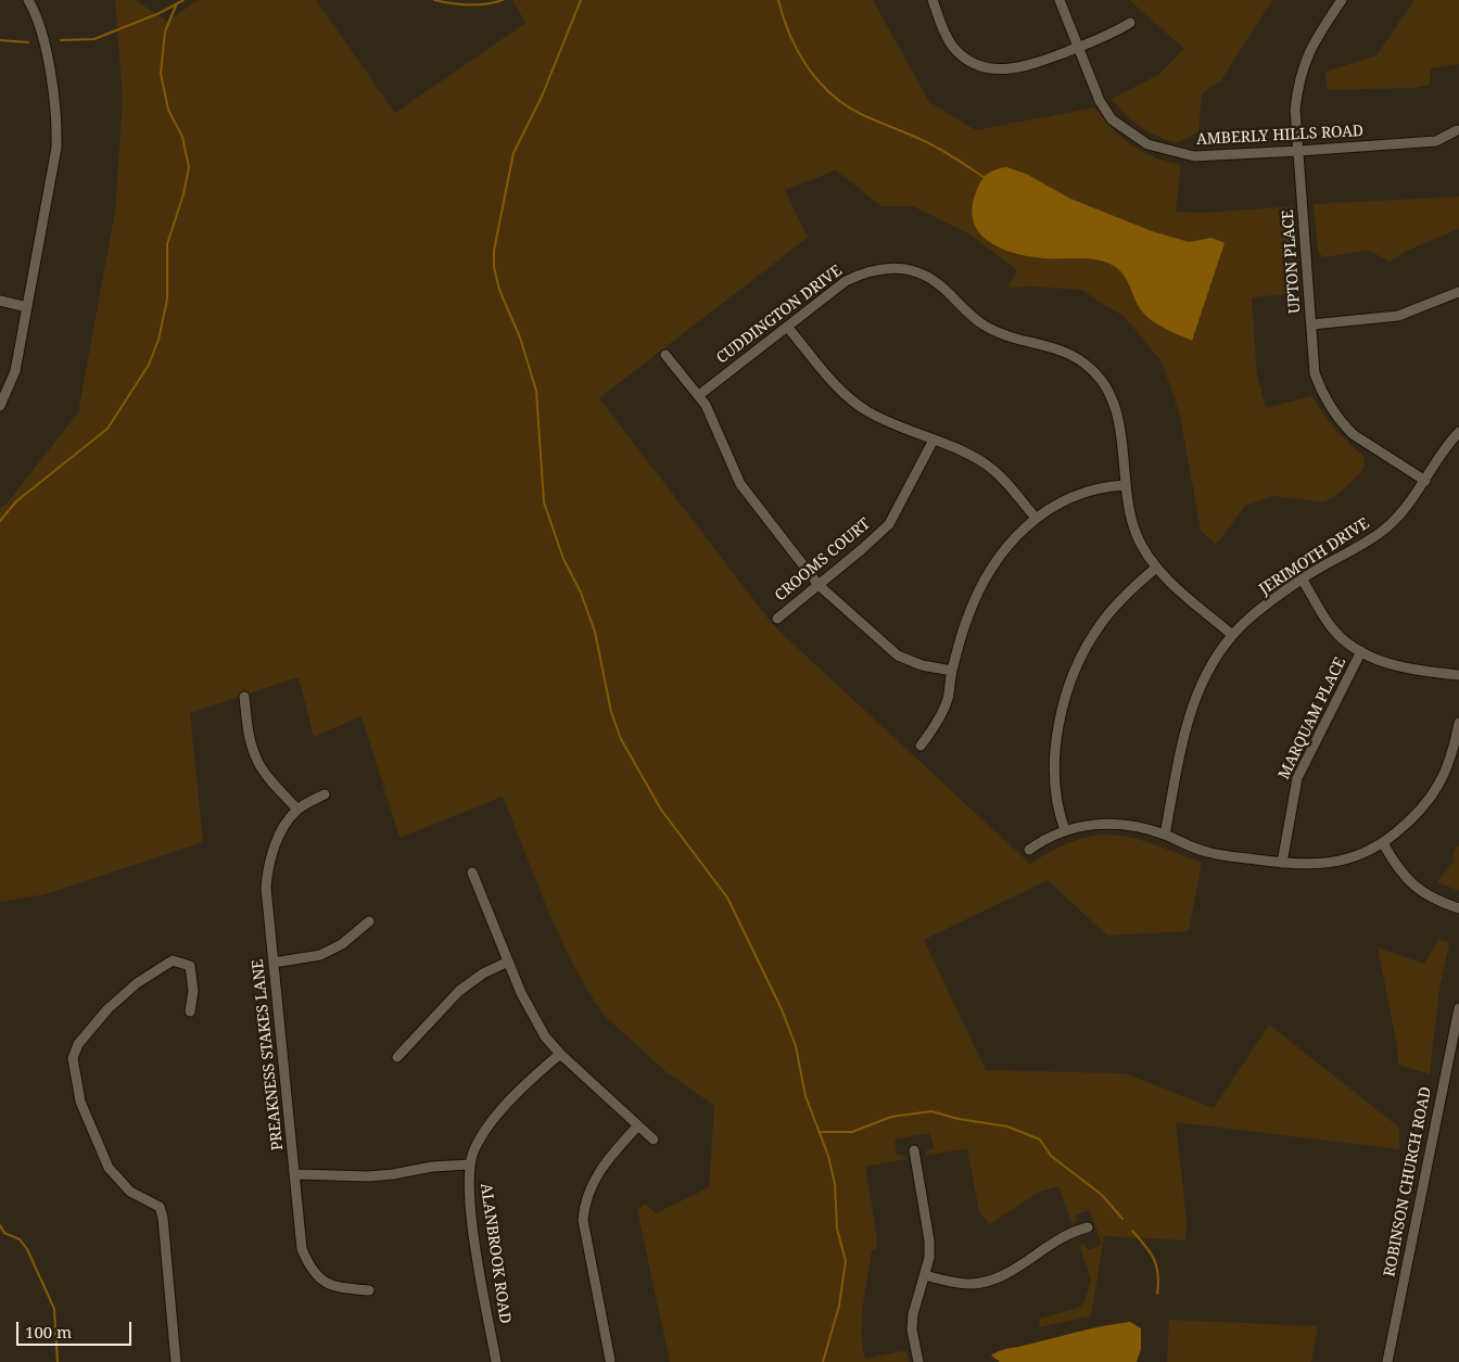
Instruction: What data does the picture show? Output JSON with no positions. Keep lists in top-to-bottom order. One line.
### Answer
{"streets":{"street":["AMBERLY HILLS ROAD","UPTON PLACE","CUDDINGTON DRIVE","JERIMOTH DRIVE","CROOMS COURT","MARQUAM PLACE","PREAKNESS STAKES LANE","ROBINSON CHURCH ROAD","ALANBROOK ROAD"]},"crossings":[["AMBERLY HILLS ROAD","UPTON PLACE"],["UPTON PLACE","JERIMOTH DRIVE"],["CUDDINGTON DRIVE","JERIMOTH DRIVE"]],"scale_bar":"100 m"}
